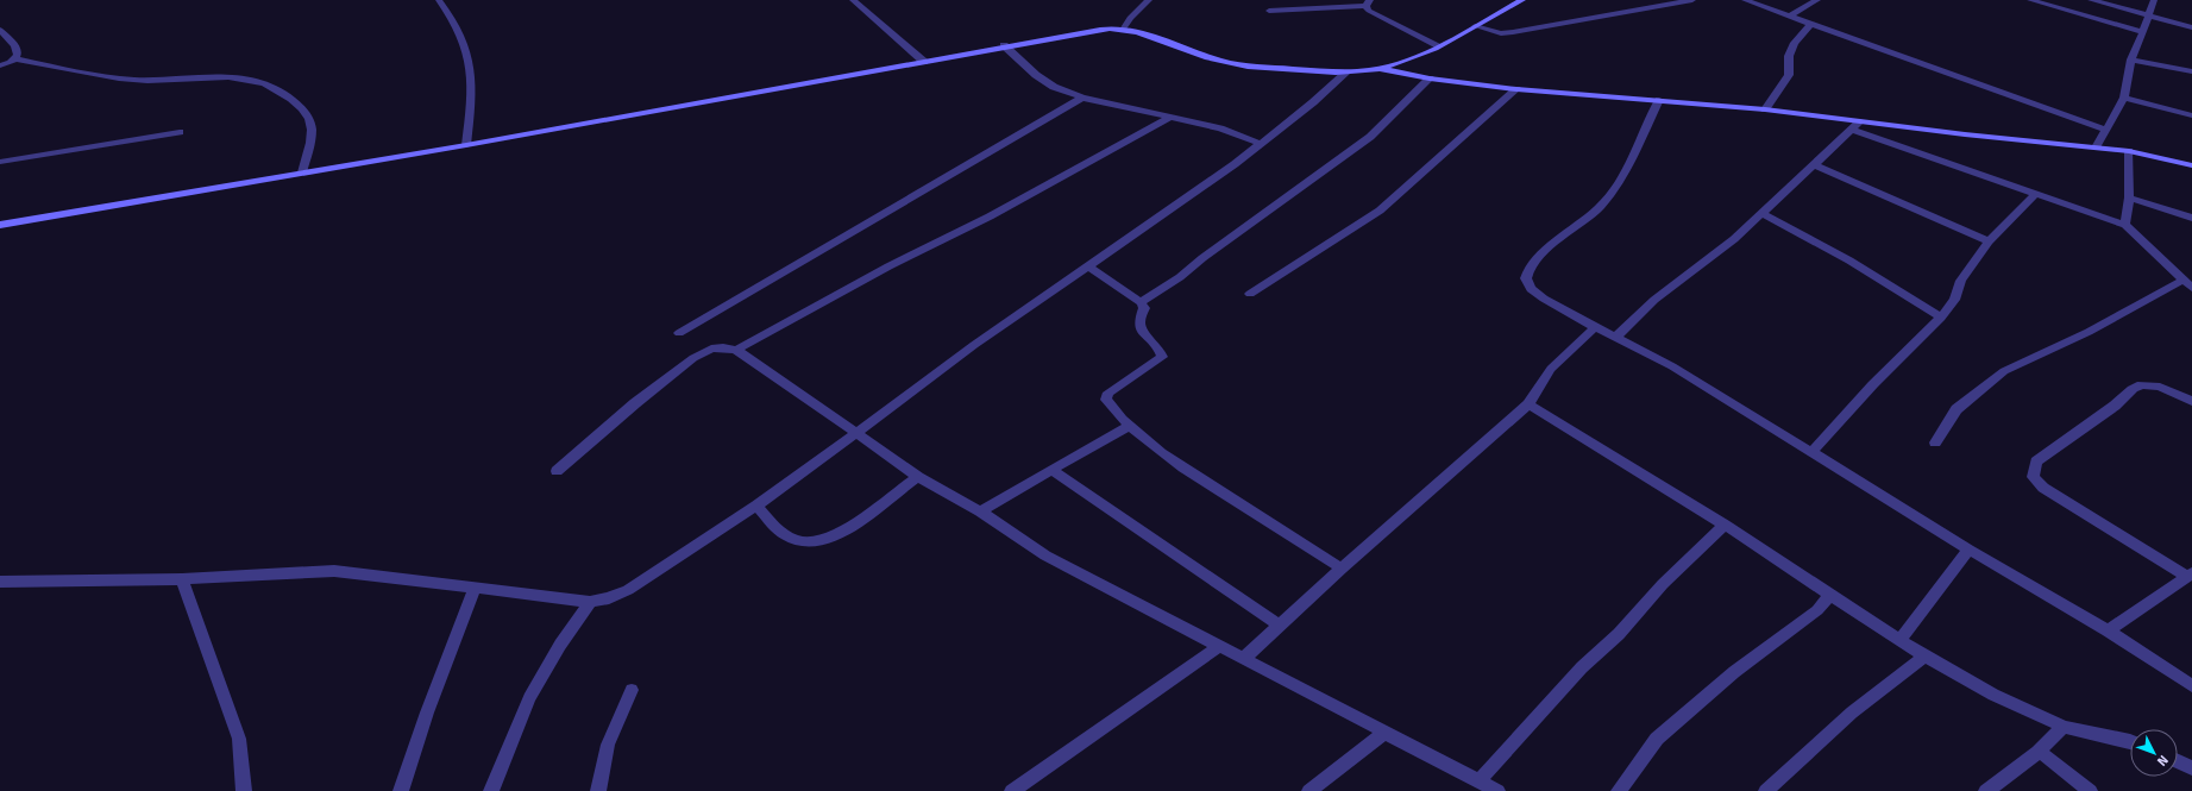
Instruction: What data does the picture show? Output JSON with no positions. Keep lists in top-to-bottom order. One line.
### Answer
{"north":"bottom right"}
